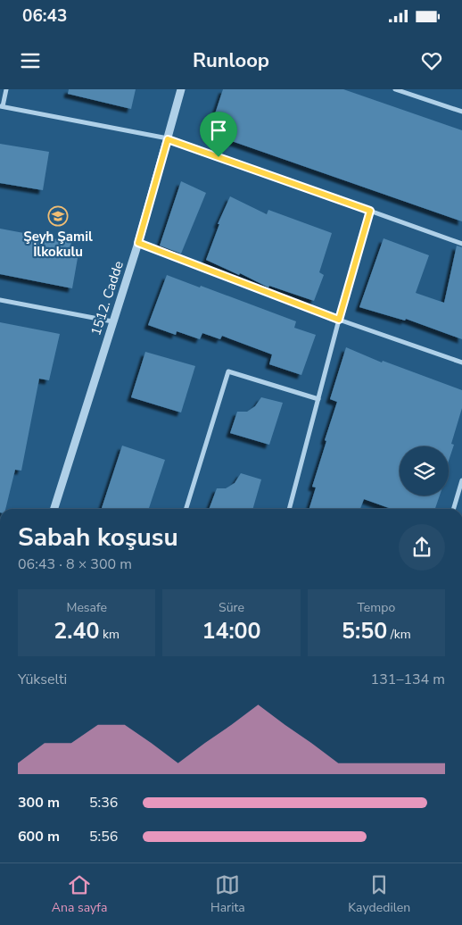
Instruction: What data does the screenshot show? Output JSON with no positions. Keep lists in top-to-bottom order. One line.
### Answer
{"streets":{"street":["1512. Cadde"]},"places":{"school or university":["Şeyh Şamil İlkokulu"]},"page":{"status":"06:43","header":"Runloop","heading":["Sabah koşusu","06:43 · 8 × 300 m"],"stats":[["Mesafe","2.40 km"],["Süre","14:00"],["Tempo","5:50 /km"]],"chart":["Yükselti","131–134 m"],"list":[{"name":"300 m","note":"5:36"},{"name":"600 m","note":"5:56"}],"tabs":["Ana sayfa","Harita","Kaydedilen"]}}
